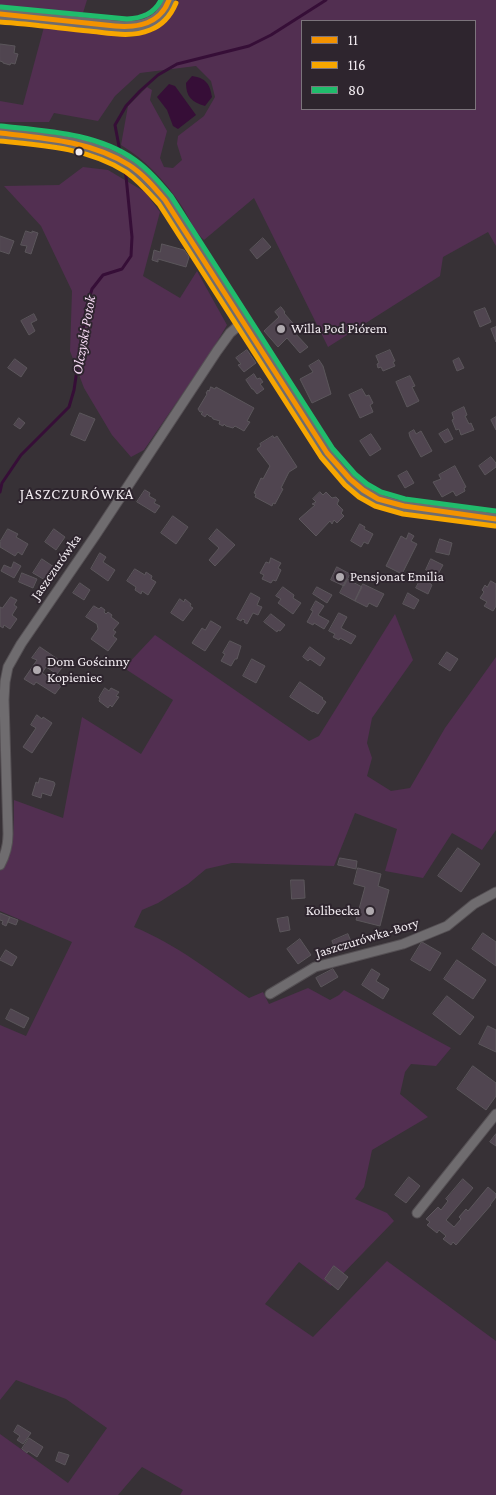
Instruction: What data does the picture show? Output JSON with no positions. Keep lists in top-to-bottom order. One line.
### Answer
{"streets":{"street":["Jaszczurówka","Jaszczurówka-Bory"]},"districts":["JASZCZURÓWKA"],"water":["Olczyski Potok"],"places":["Willa Pod Piórem","Pensjonat Emilia","Dom Gościnny Kopieniec","Kolibecka"],"lines":["transit line 11","transit line 80","transit line 116"],"legend":["11","116","80"]}
